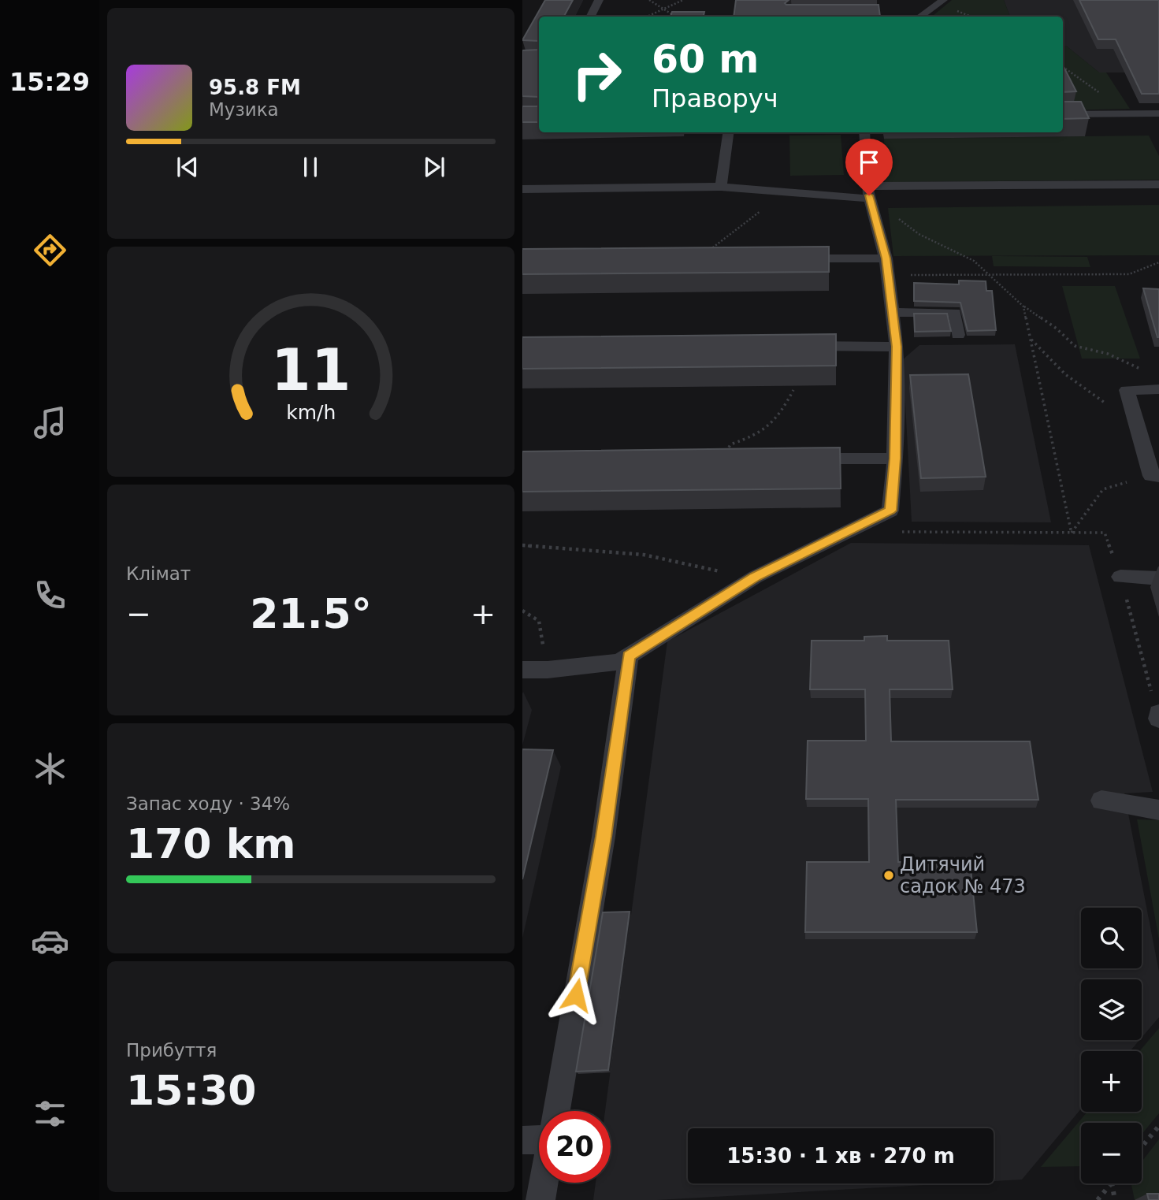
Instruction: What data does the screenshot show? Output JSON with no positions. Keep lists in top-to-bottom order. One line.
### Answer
{"places":["Дитячий садок № 473"],"page":{"tabs":"15:29","turn":["60 m","Праворуч"],"song":["95.8 FM","Музика"],"tile":["Клімат",["Запас ходу · 34%","170 km"],["Прибуття","15:30"]],"heat":["−","21.5°","+"],"map_buttons":["+","−"],"limit":"20","trip":"15:30 · 1 хв · 270 m","gauge":["11","km/h"]}}
